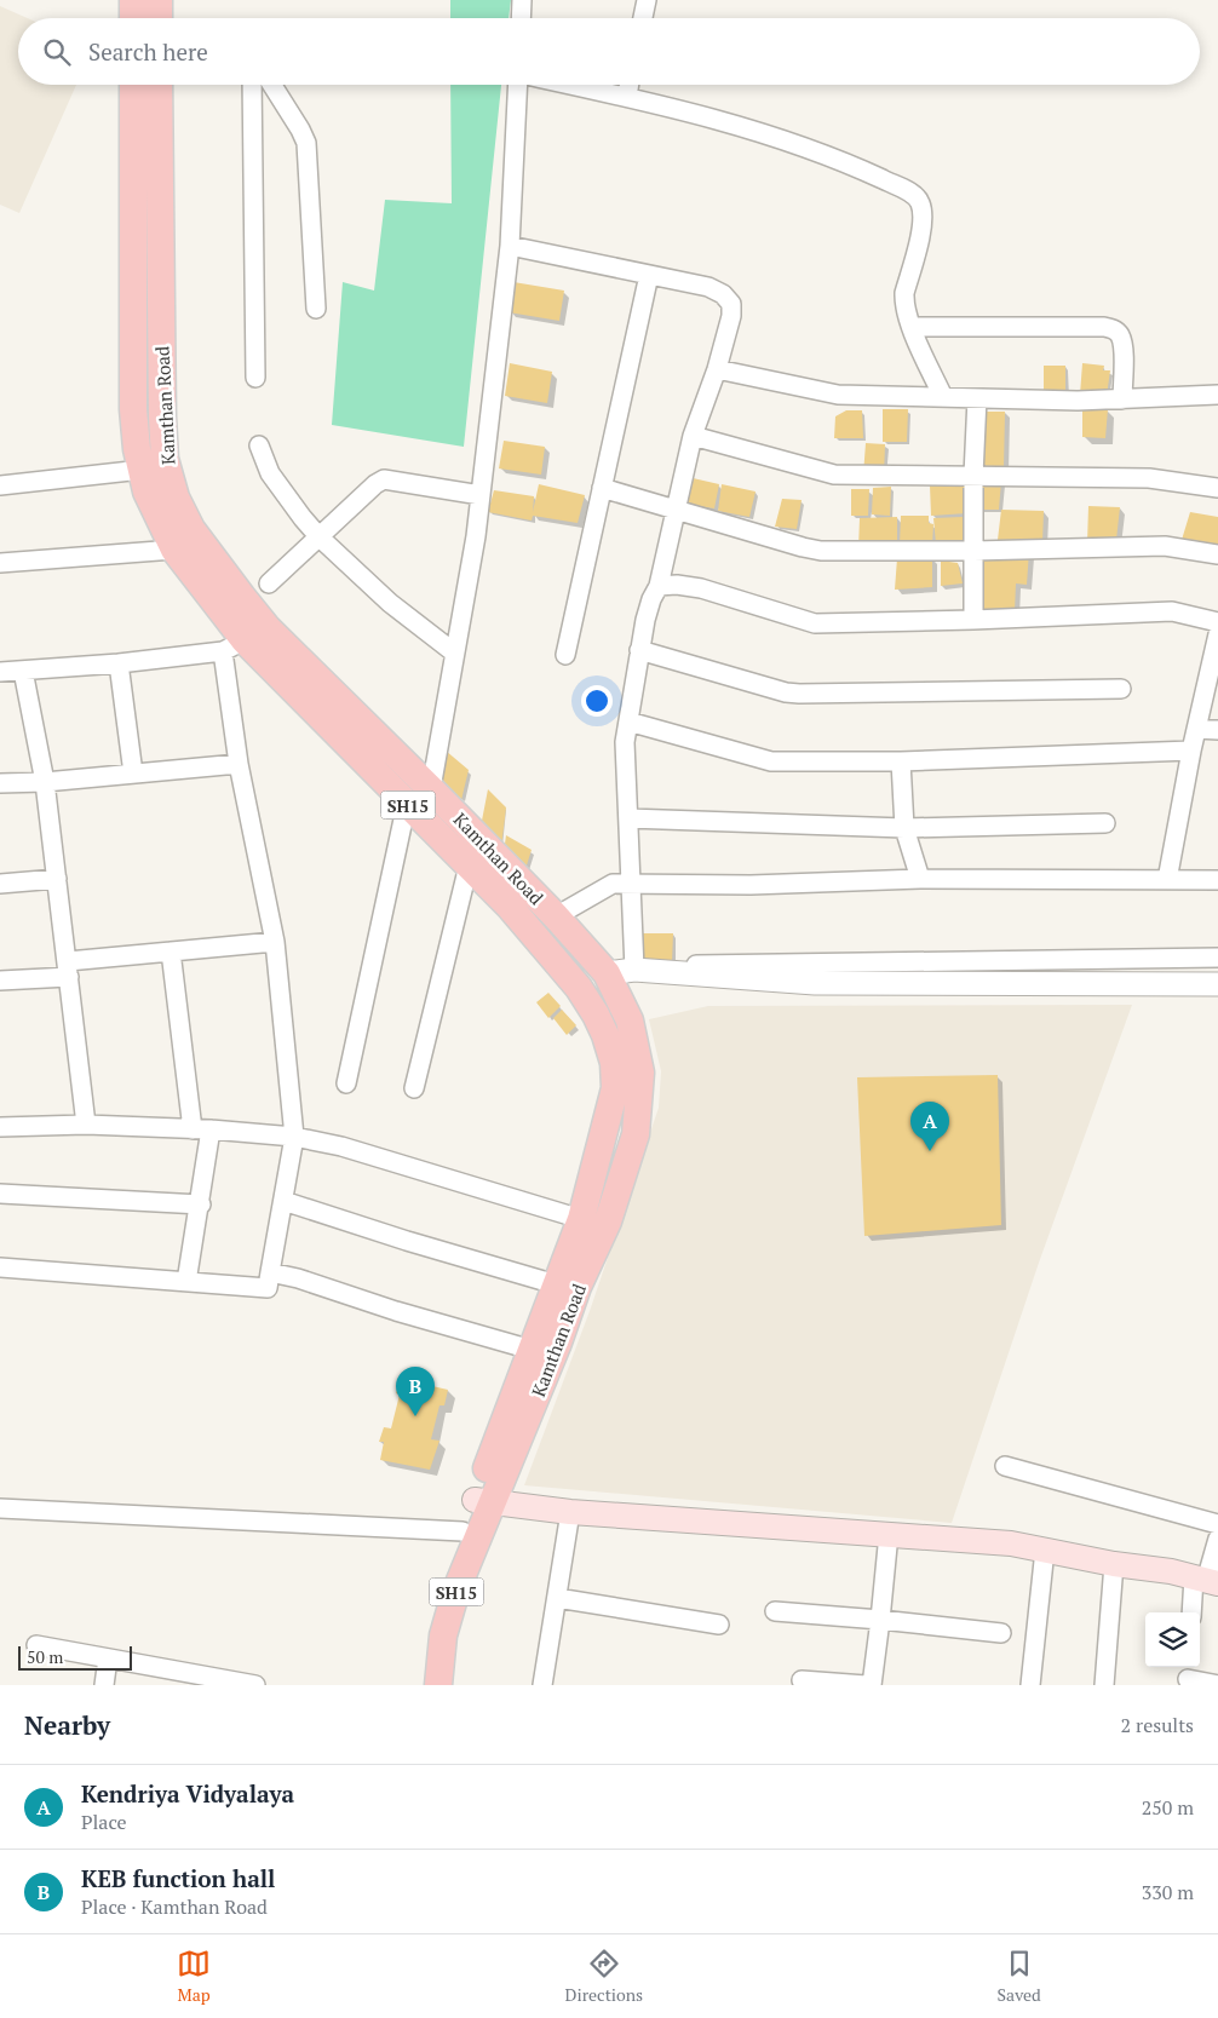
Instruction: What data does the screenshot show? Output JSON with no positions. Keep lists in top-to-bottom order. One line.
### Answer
{"streets":{"main road":["Kamthan Road","SH15"]},"scale_bar":"50 m","page":{"search":"Search here","pins":["A","B"],"scale":"50 m","heading":["Nearby","2 results"],"list":[{"mark":"A","name":"Kendriya Vidyalaya","note":"Place","value":"250 m"},{"mark":"B","name":"KEB function hall","note":"Place · Kamthan Road","value":"330 m"}],"nav":["Map","Directions","Saved"]}}
